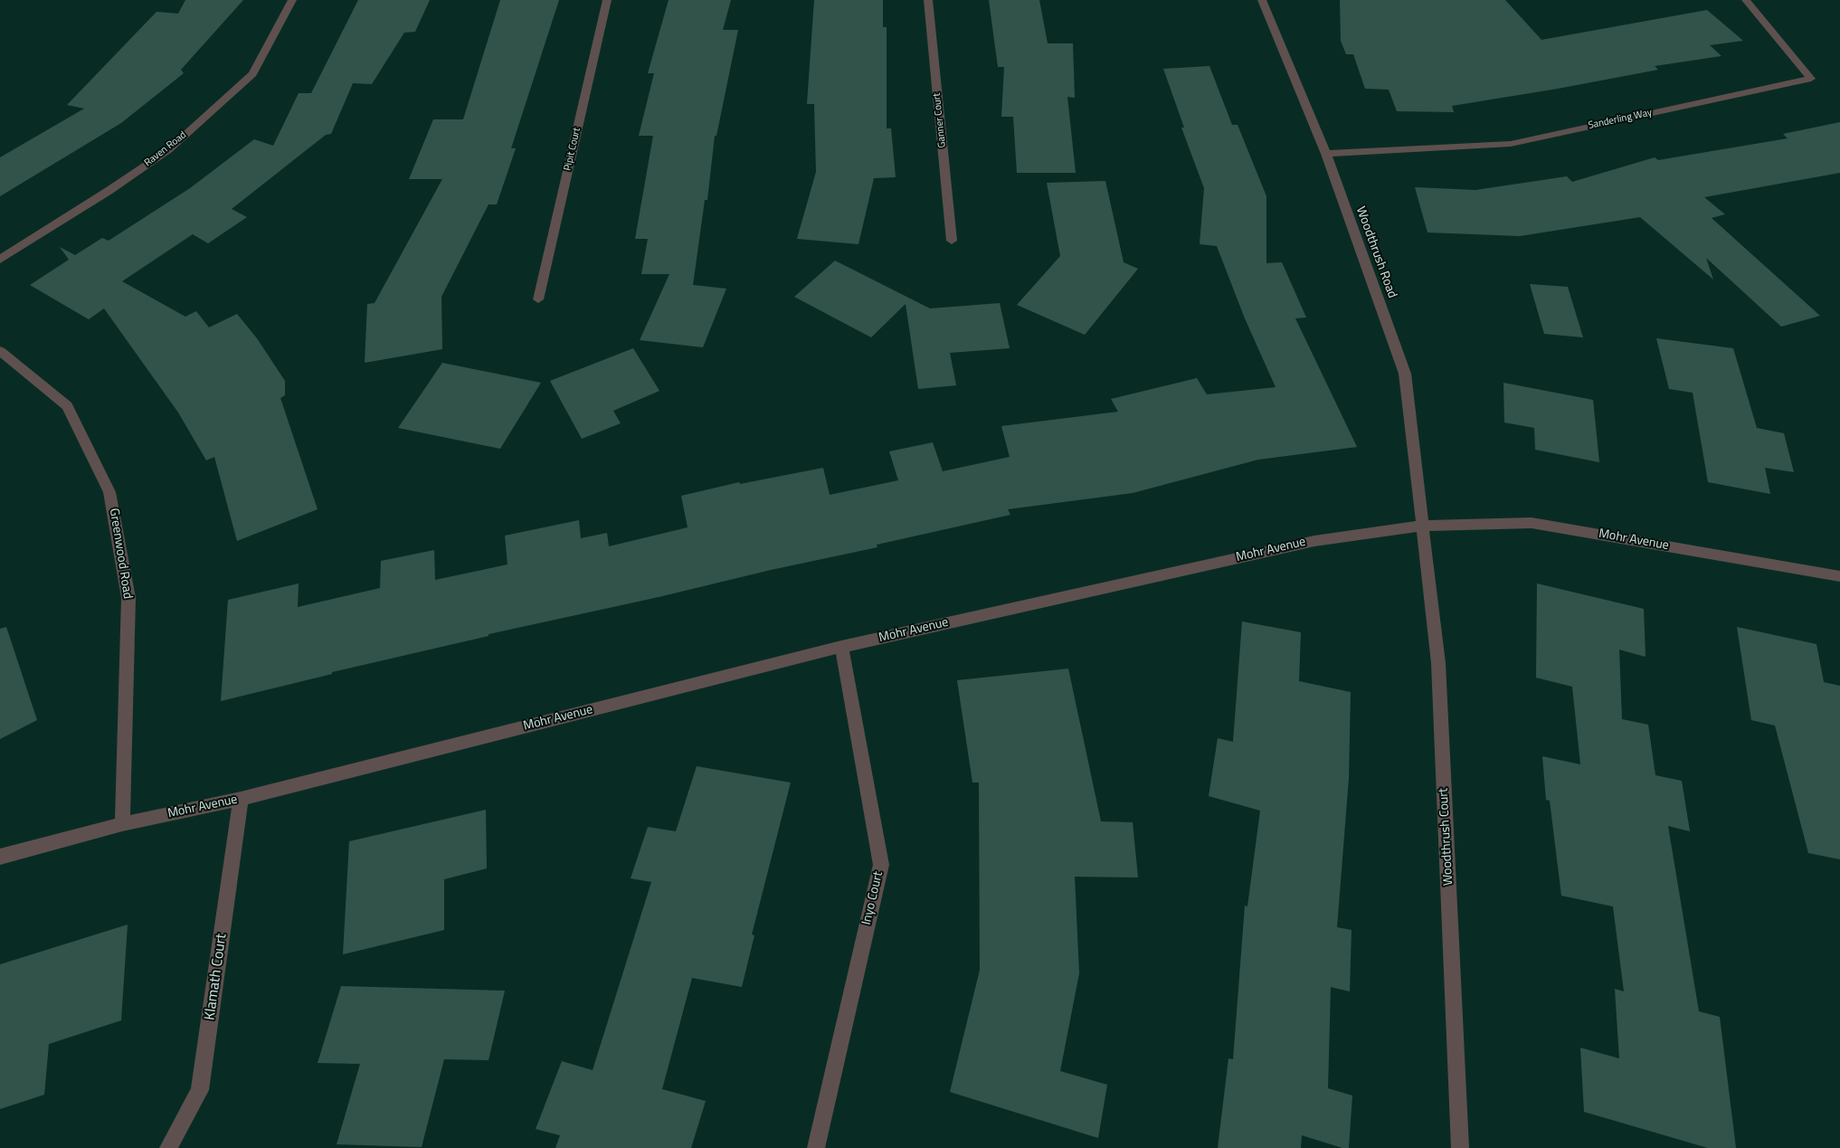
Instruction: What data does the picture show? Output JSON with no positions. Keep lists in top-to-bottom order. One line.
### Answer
{"streets":{"street":["Sanderling Way","Ganner Court","Raven Road","Pipit Court","Woodthrush Road","Mohr Avenue","Greenwood Road","Woodthrush Court","Inyo Court","Klamath Court"]},"crossings":[["Sanderling Way","Woodthrush Road"],["Woodthrush Road","Mohr Avenue"],["Woodthrush Road","Woodthrush Court"],["Mohr Avenue","Greenwood Road"],["Mohr Avenue","Woodthrush Court"],["Mohr Avenue","Inyo Court"],["Mohr Avenue","Klamath Court"]]}
